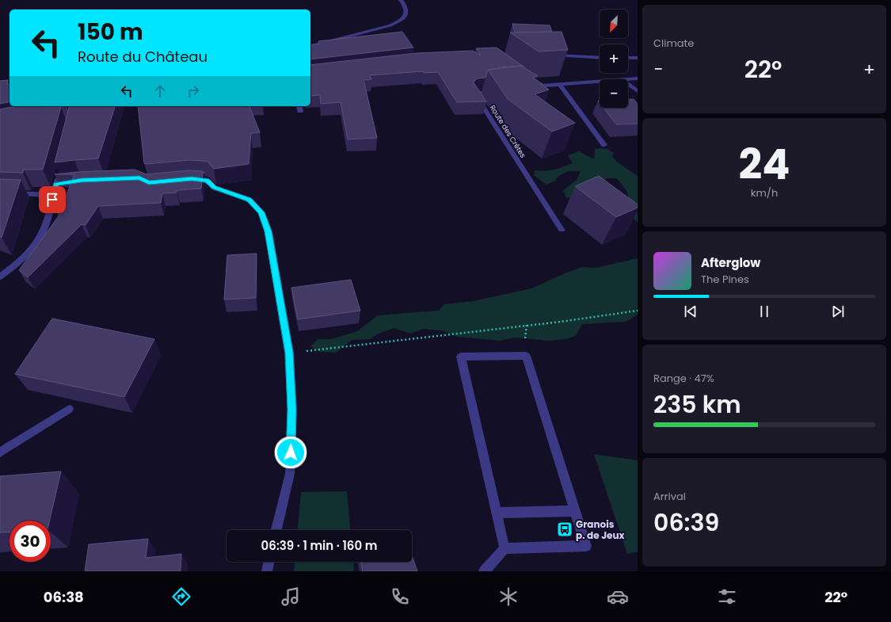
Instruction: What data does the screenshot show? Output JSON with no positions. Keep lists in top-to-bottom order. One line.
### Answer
{"streets":{"street":["Route des Crêtes"]},"places":{"bus stop":["Granois p. de Jeux"]},"north":"bottom left","page":{"tile":["Climate",["24","km/h"],["Range · 47%","235 km"],["Arrival","06:39"]],"map_buttons":["+","−"],"turn":["150 m","Route du Château"],"heat":["−","22°","+"],"song":["Afterglow","The Pines"],"limit":"30","trip":"06:39 · 1 min · 160 m","tabs":["06:38","22°"]}}
